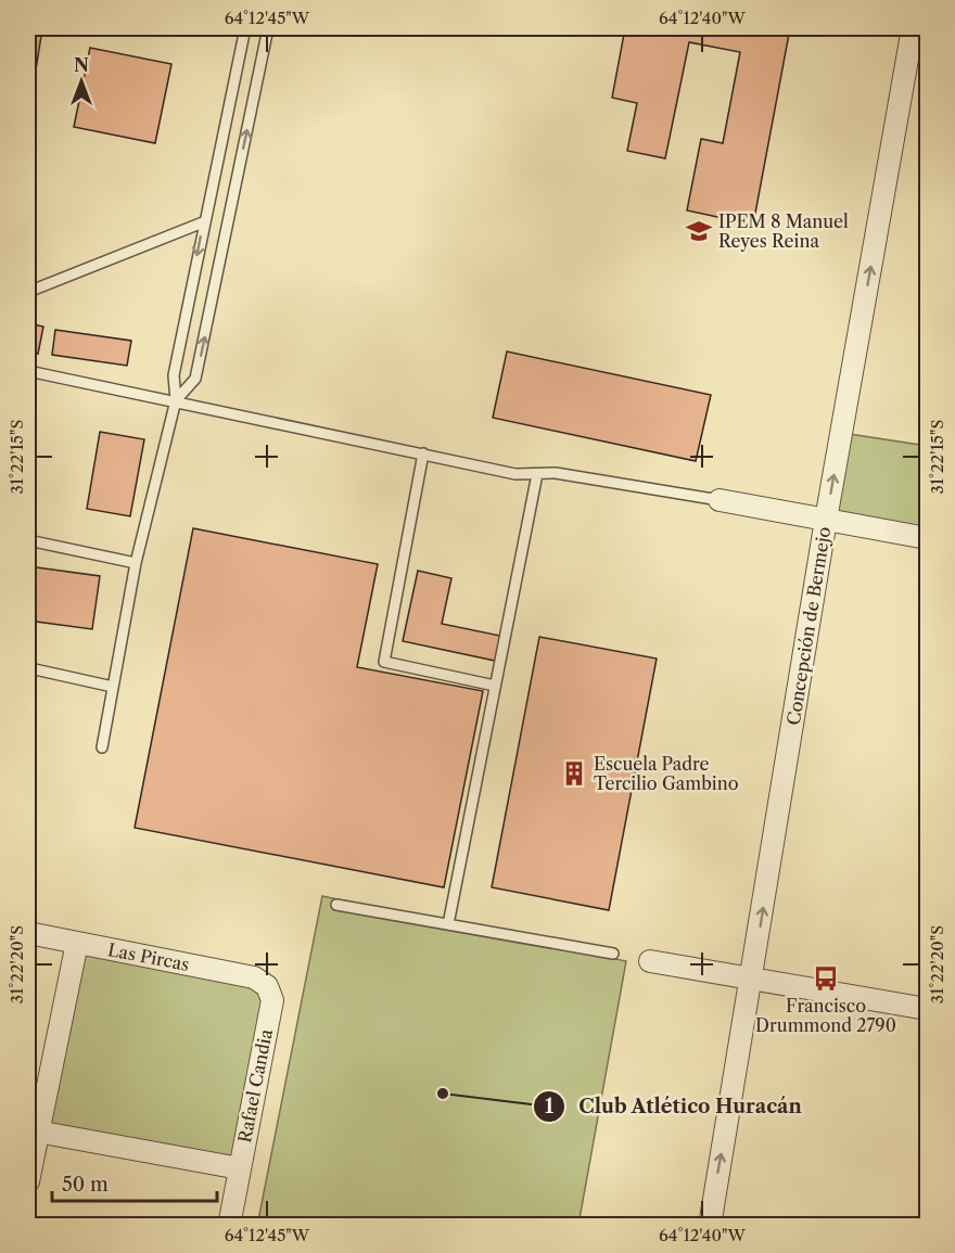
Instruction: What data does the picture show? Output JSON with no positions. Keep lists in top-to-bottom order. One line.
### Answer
{"streets":{"street":["Concepción de Bermejo","Las Pircas","Rafael Candia"]},"crossings":[["Las Pircas","Rafael Candia"]],"one_way":["Concepción de Bermejo"],"places":{"school or university":["IPEM 8 Manuel Reyes Reina"],"building":["Escuela Padre Tercilio Gambino"],"bus stop":["Francisco Drummond 2790"],"other":["Club Atlético Huracán"]},"scale_bar":"50 m","north":"top","coordinates":["64°12'45\"W","64°12'40\"W","31°22'15\"S","31°22'20\"S"]}
